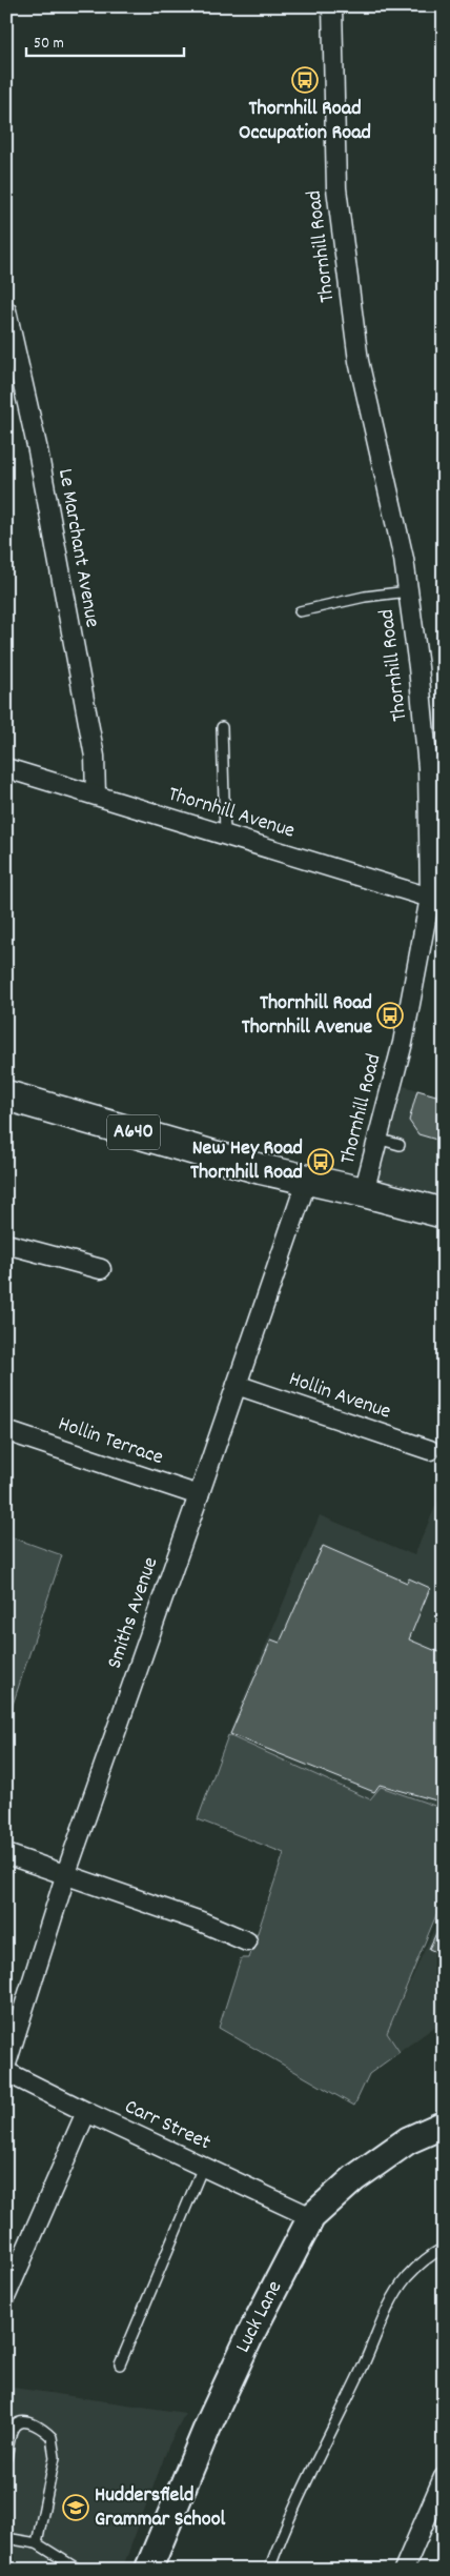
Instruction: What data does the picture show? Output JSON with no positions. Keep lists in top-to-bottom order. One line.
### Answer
{"streets":{"highway":["A640"],"street":["Thornhill Road","Le Marchant Avenue","Thornhill Avenue","Hollin Avenue","Hollin Terrace","Smiths Avenue","Carr Street","Luck Lane"]},"crossings":[["Thornhill Road","Thornhill Avenue"],["Thornhill Road","A640"],["Le Marchant Avenue","Thornhill Avenue"],["A640","Smiths Avenue"],["Hollin Avenue","Smiths Avenue"],["Hollin Terrace","Smiths Avenue"],["Carr Street","Luck Lane"]],"places":{"bus stop":["Thornhill Road Occupation Road","Thornhill Road Thornhill Avenue","New Hey Road Thornhill Road"],"school or university":["Huddersfield Grammar School"]},"scale_bar":"50 m"}
